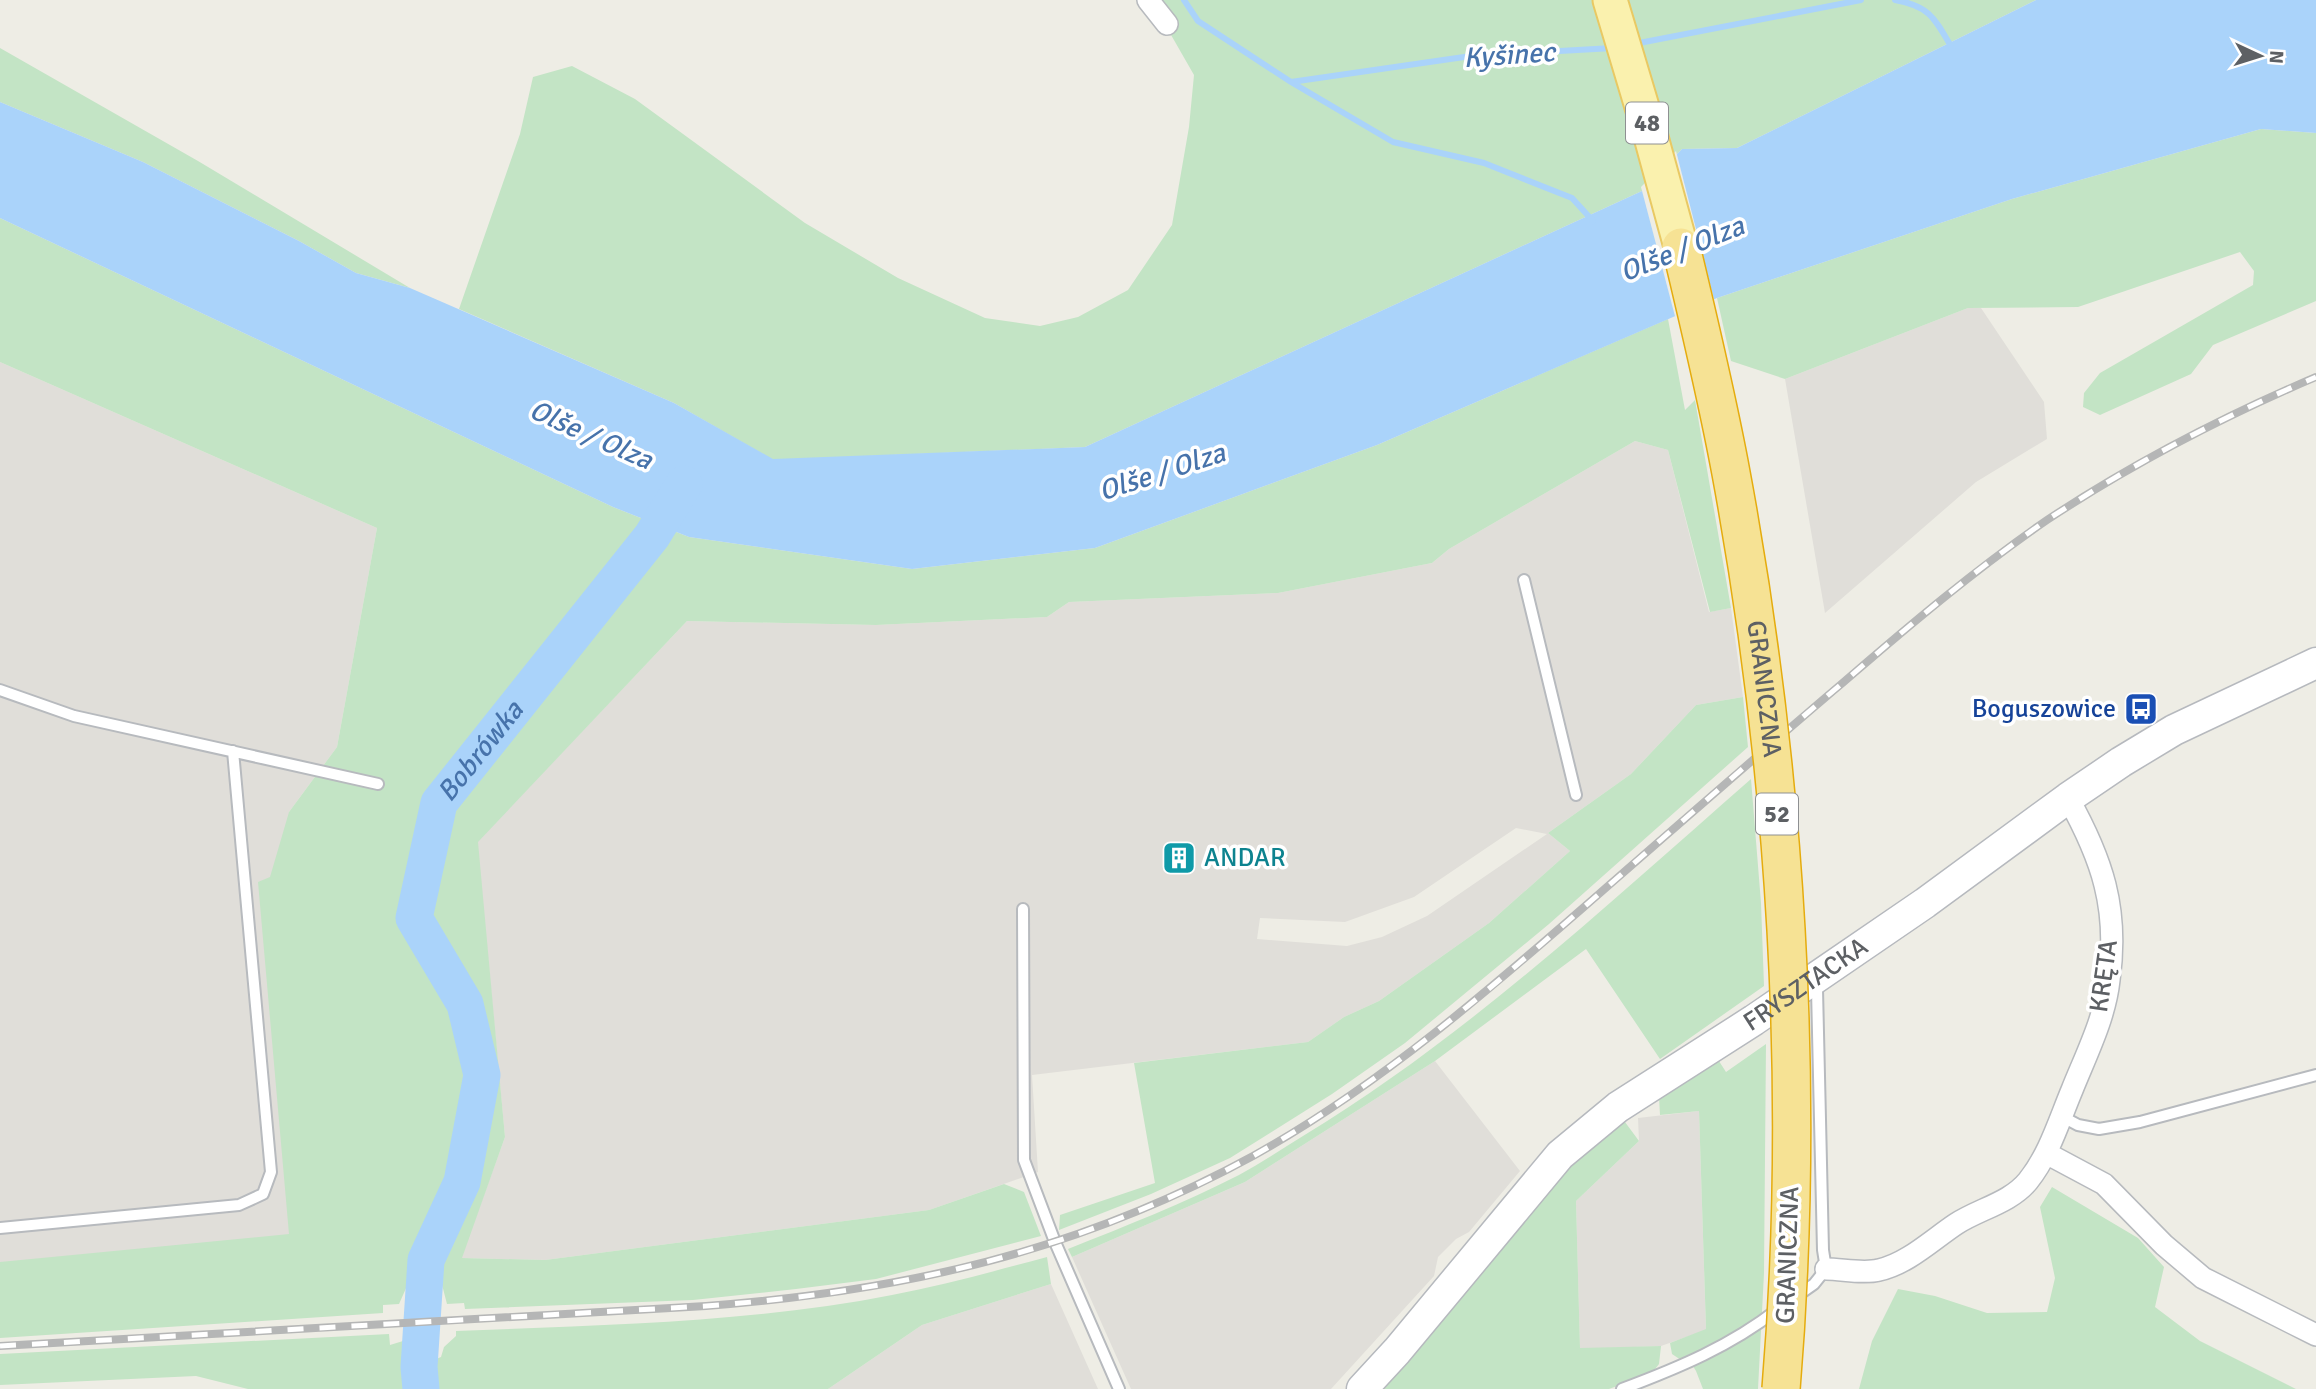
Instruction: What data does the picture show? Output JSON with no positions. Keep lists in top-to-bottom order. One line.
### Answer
{"streets":{"highway":["GRANICZNA","52"],"main road":["48"],"street":["KRĘTA","FRYSZTACKA"]},"crossings":[["48","GRANICZNA"],["KRĘTA","FRYSZTACKA"]],"water":["Kyšinec","Olše / Olza","Bobrówka"],"places":{"bus stop":["Boguszowice"],"building":["ANDAR"]},"north":"right"}
